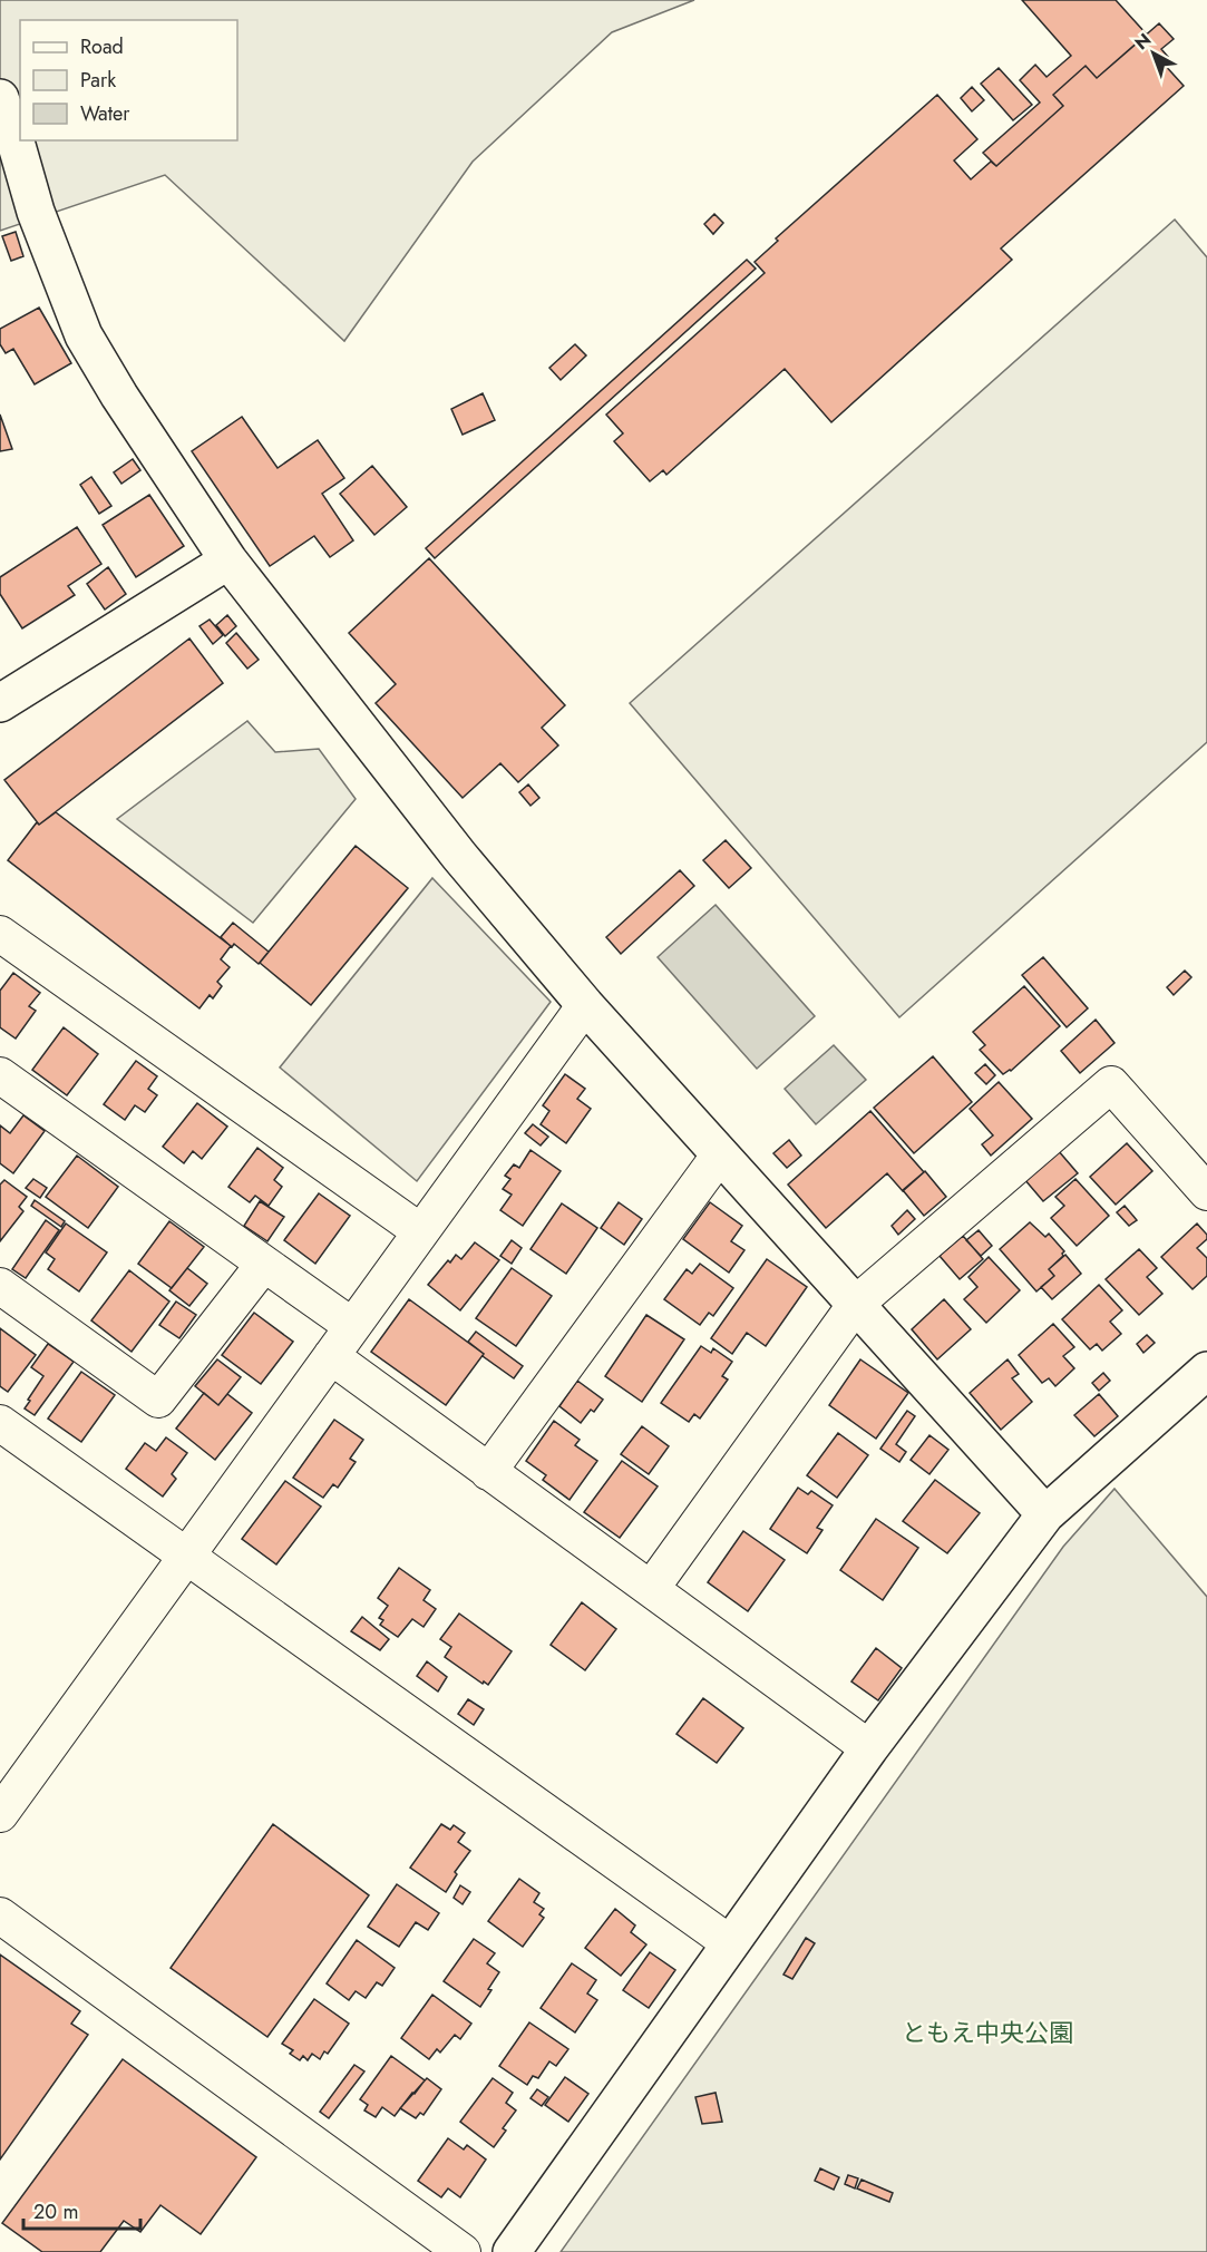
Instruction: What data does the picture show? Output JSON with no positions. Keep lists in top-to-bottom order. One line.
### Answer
{"parks":["ともえ中央公園"],"legend":["Road","Park","Water"],"scale_bar":"20 m","north":"top left"}
